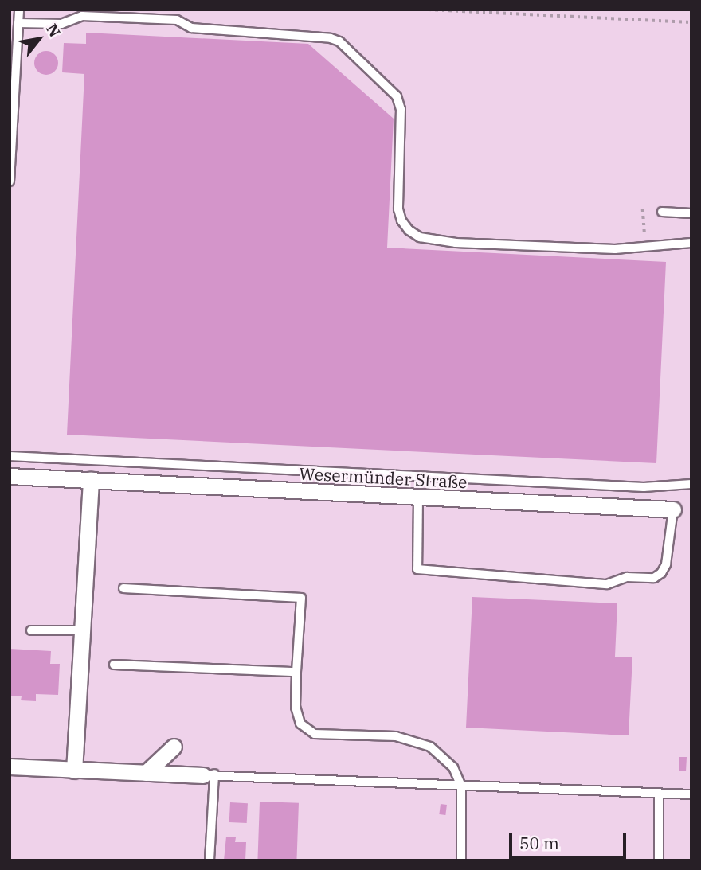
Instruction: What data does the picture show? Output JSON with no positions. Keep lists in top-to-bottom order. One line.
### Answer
{"streets":{"street":["Wesermünder Straße"]},"scale_bar":"50 m","north":"top right"}
